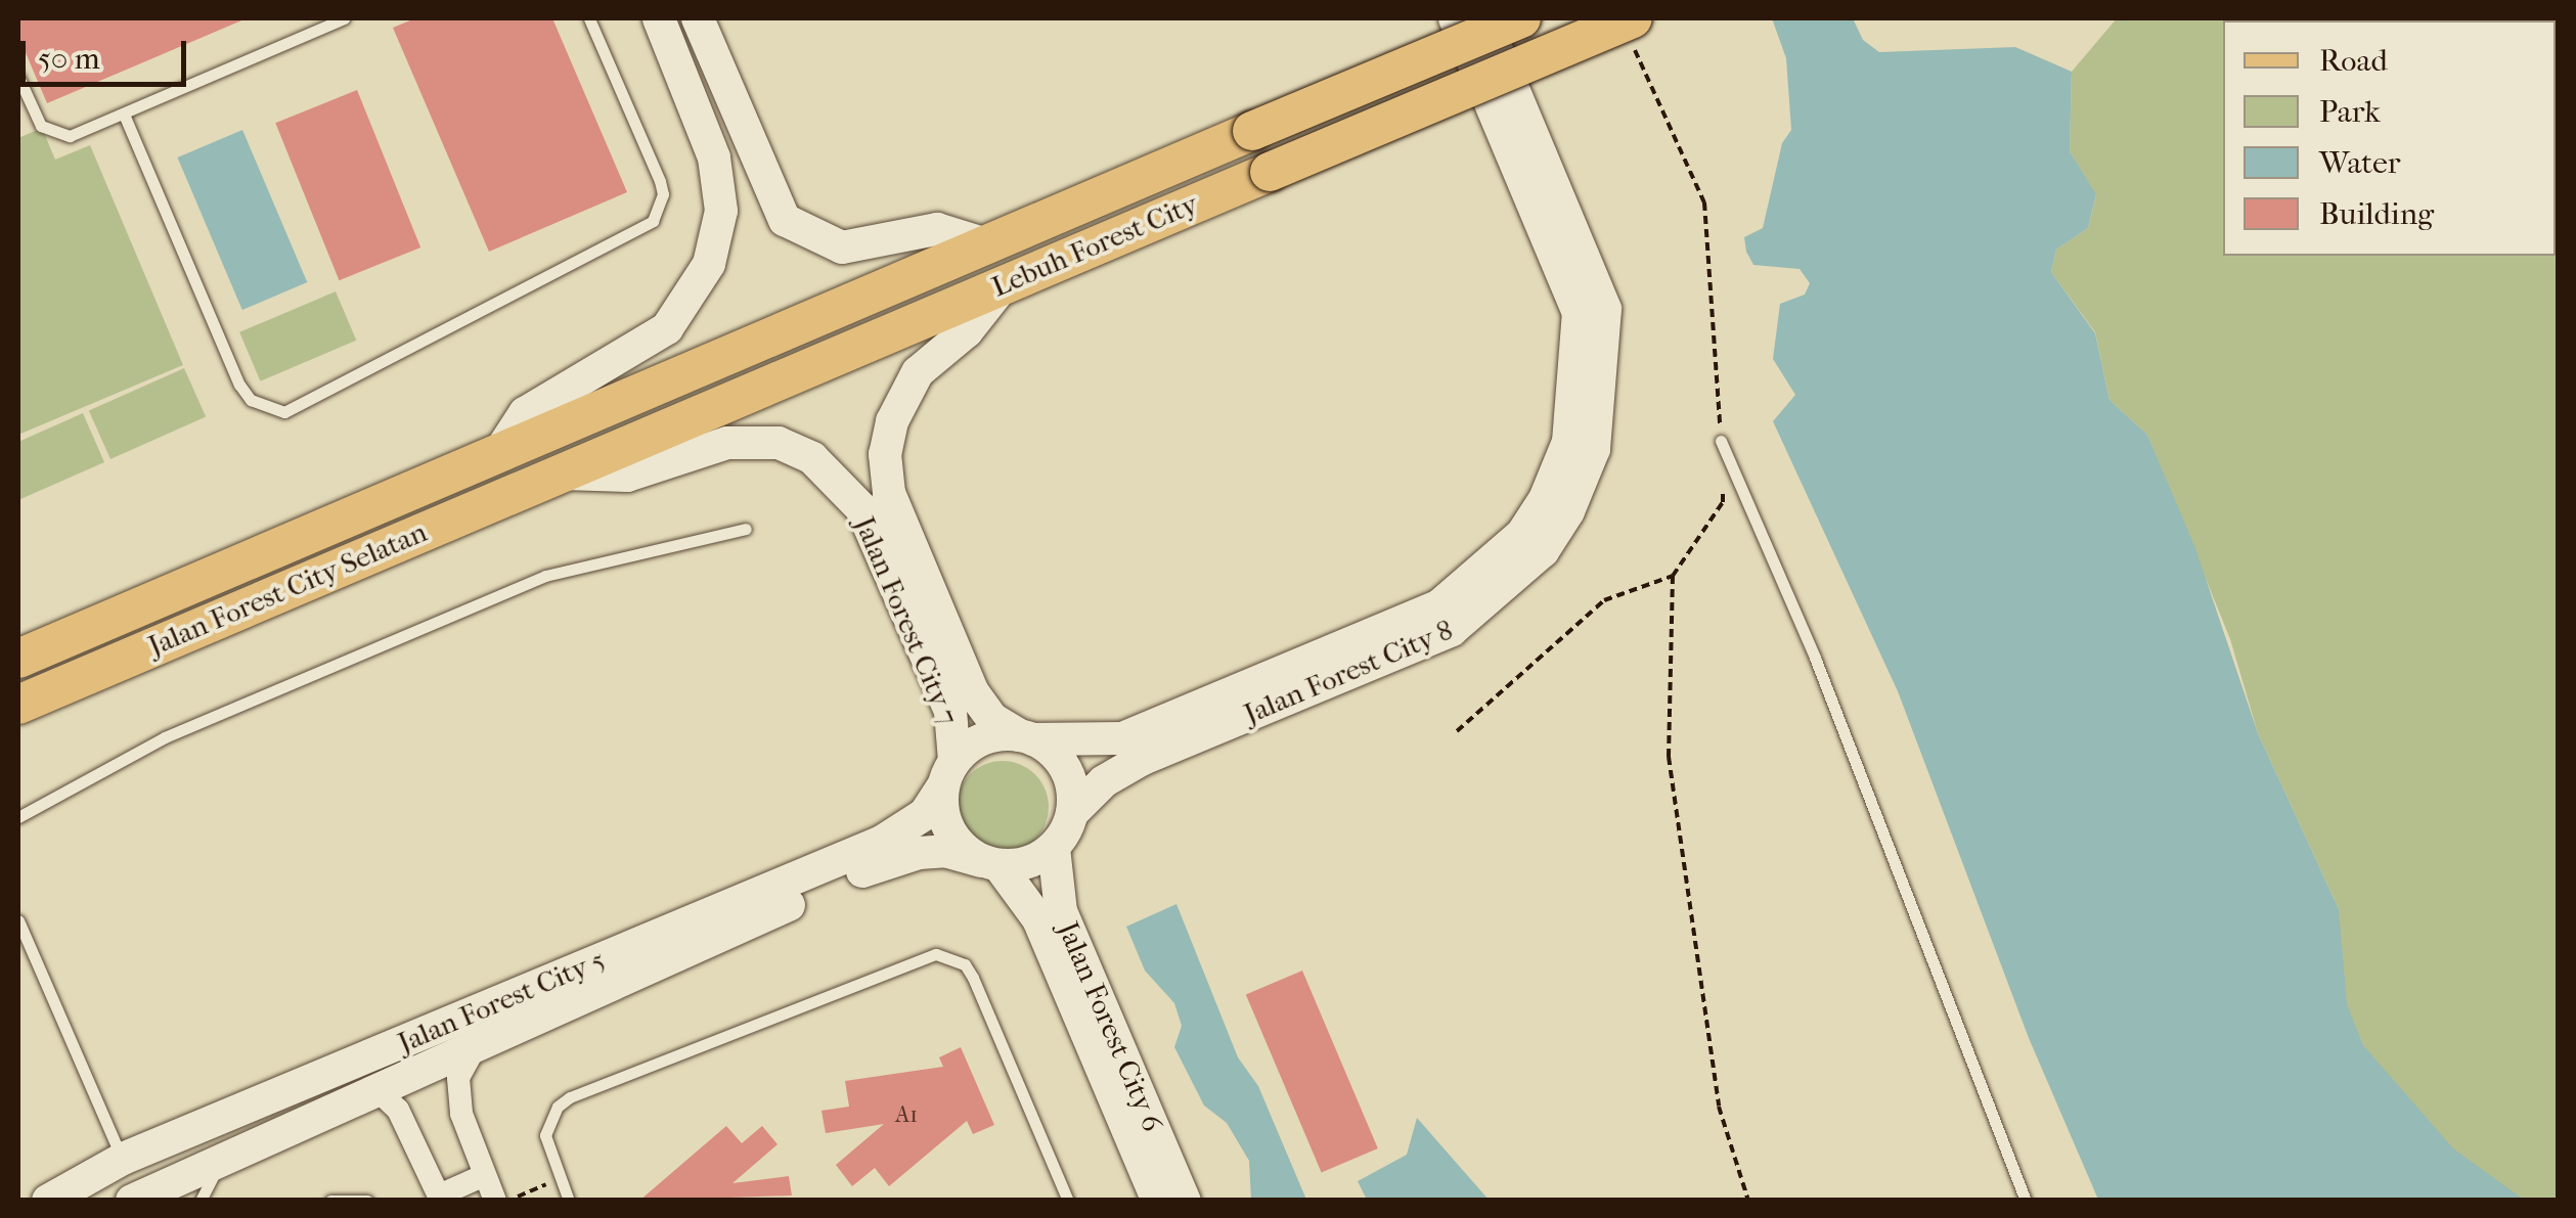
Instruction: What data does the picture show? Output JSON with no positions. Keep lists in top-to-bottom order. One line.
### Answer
{"streets":{"main road":["Lebuh Forest City","Jalan Forest City Selatan"],"street":["Jalan Forest City 7","Jalan Forest City 8","Jalan Forest City 5","Jalan Forest City 6"]},"crossings":[["Lebuh Forest City","Jalan Forest City Selatan"],["Lebuh Forest City","Jalan Forest City 7"],["Jalan Forest City Selatan","Jalan Forest City 7"],["Jalan Forest City 7","Jalan Forest City 8"],["Jalan Forest City 7","Jalan Forest City 5"],["Jalan Forest City 7","Jalan Forest City 6"],["Jalan Forest City 8","Jalan Forest City 5"],["Jalan Forest City 8","Jalan Forest City 6"],["Jalan Forest City 5","Jalan Forest City 6"]],"house_numbers":["A1"],"legend":["Road","Park","Water","Building"],"scale_bar":"50 m"}
